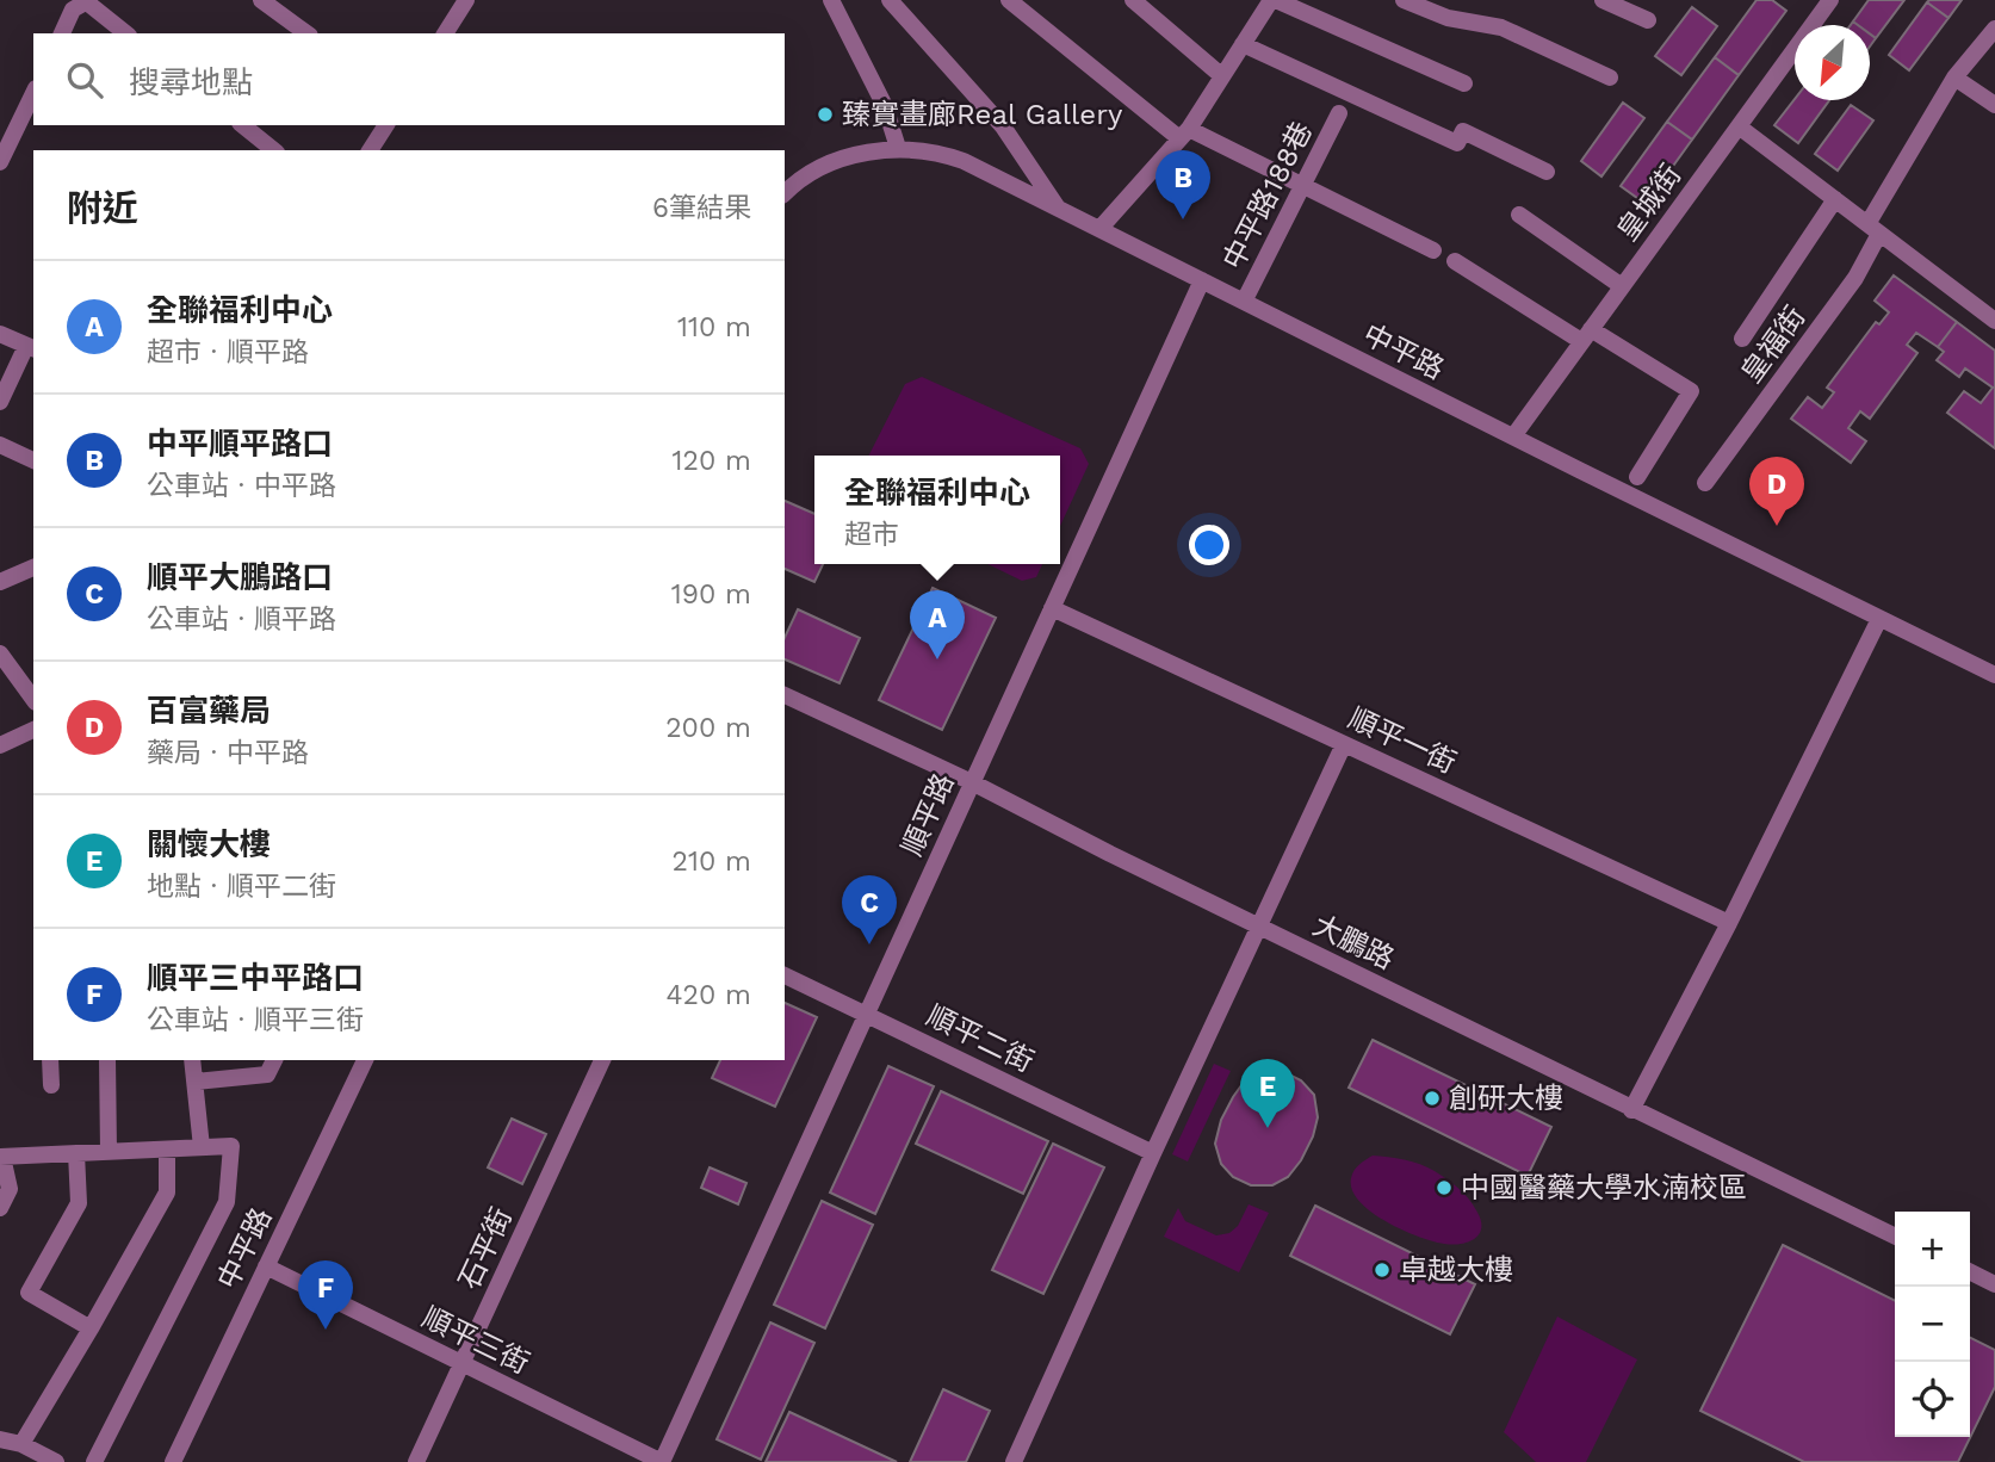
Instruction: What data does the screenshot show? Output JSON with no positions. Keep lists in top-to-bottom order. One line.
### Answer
{"streets":{"street":["中平路188巷","皇城街","皇福街","中平路","順平一街","順平路","大鵬路","順平二街","石平街","順平三街"]},"crossings":[["中平路188巷","中平路"],["皇城街","中平路"],["中平路","順平路"],["中平路","順平三街"],["順平一街","順平路"],["順平路","大鵬路"],["順平路","順平二街"],["順平路","順平三街"],["石平街","順平三街"]],"places":["臻實畫廊Real Gallery","創研大樓","中國醫藥大學水湳校區","卓越大樓"],"north":"bottom left","page":{"search":"搜尋地點","pins":["B","D","A","C","E","F"],"heading":["附近","6筆結果"],"list":[{"mark":"A","name":"全聯福利中心","note":"超市 · 順平路","value":"110 m"},{"mark":"B","name":"中平順平路口","note":"公車站 · 中平路","value":"120 m"},{"mark":"C","name":"順平大鵬路口","note":"公車站 · 順平路","value":"190 m"},{"mark":"D","name":"百富藥局","note":"藥局 · 中平路","value":"200 m"},{"mark":"E","name":"關懷大樓","note":"地點 · 順平二街","value":"210 m"},{"mark":"F","name":"順平三中平路口","note":"公車站 · 順平三街","value":"420 m"}],"popup":["全聯福利中心","超市"],"map_buttons":["+","−"]}}
